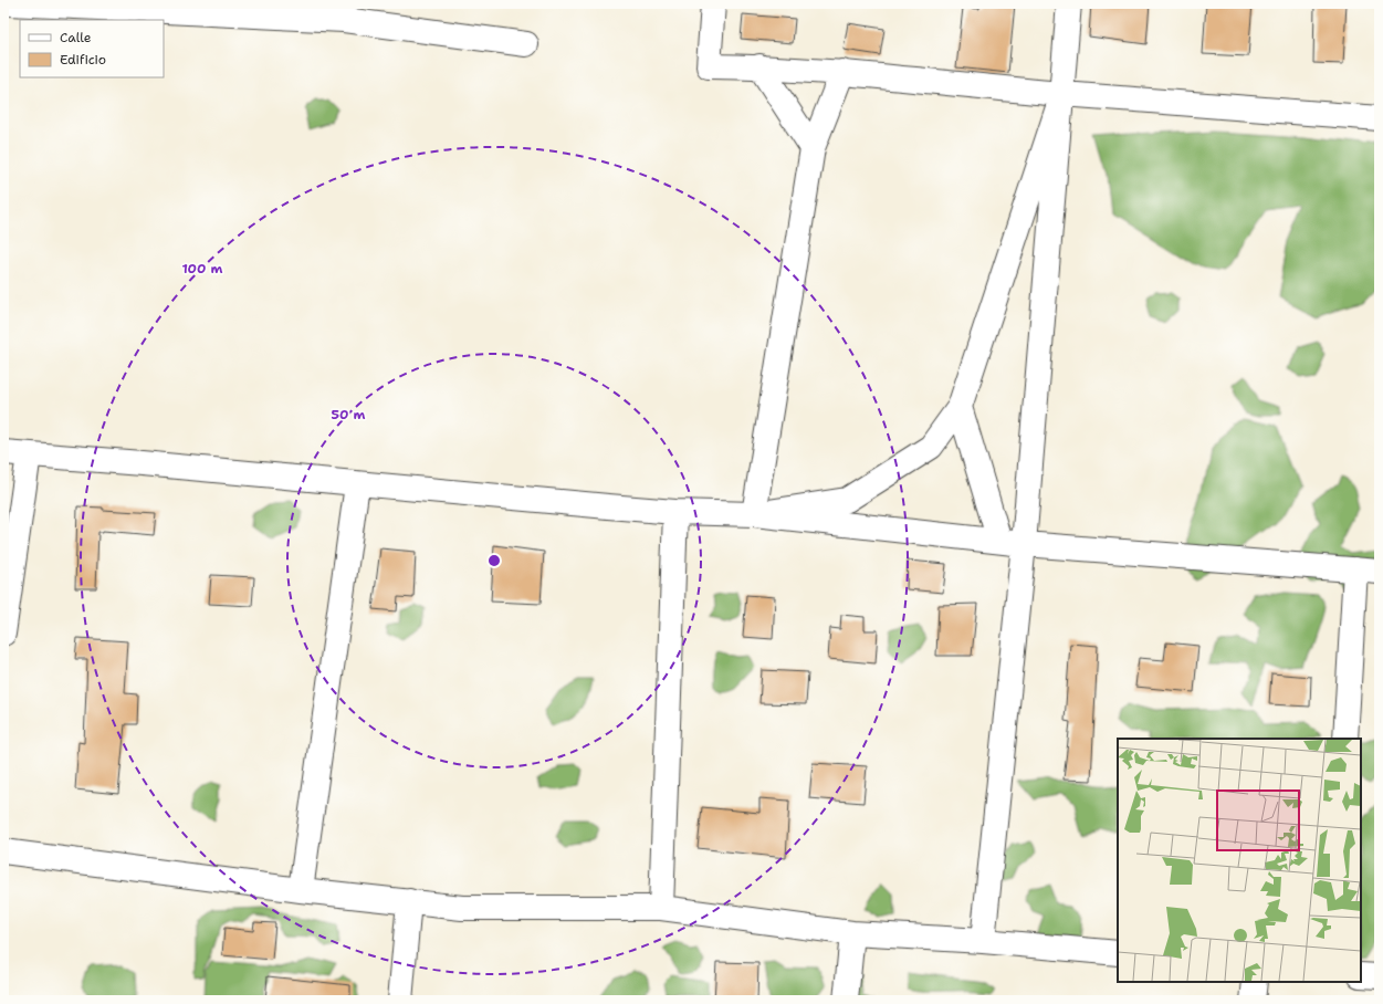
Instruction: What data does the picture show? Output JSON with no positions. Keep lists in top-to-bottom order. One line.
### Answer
{"legend":["Calle","Edificio"],"rings":["100 m","50 m"]}
